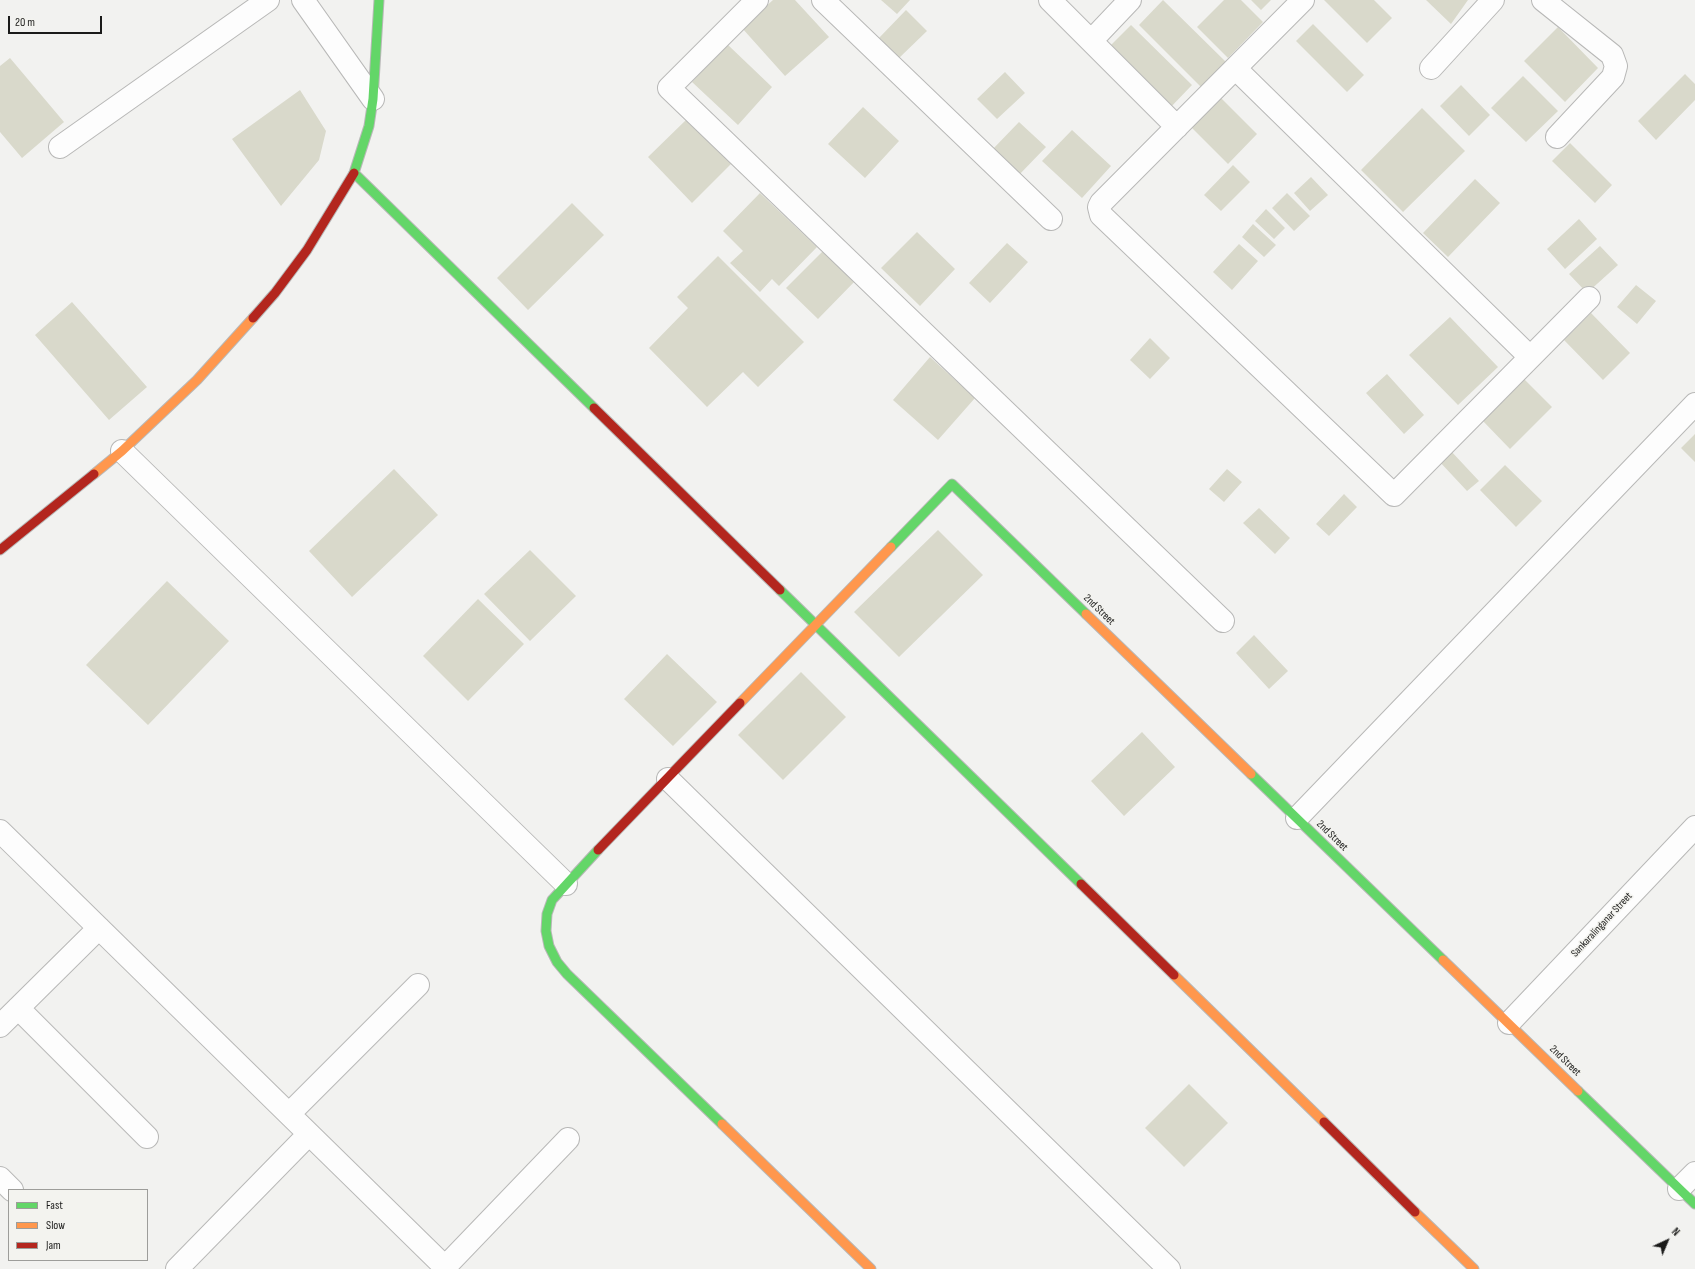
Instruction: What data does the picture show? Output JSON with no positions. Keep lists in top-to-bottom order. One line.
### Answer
{"streets":{"street":["2nd Street","Sankaralinganar Street"]},"crossings":[["2nd Street","Sankaralinganar Street"]],"legend":["Fast","Slow","Jam"],"scale_bar":"20 m","north":"top right"}
